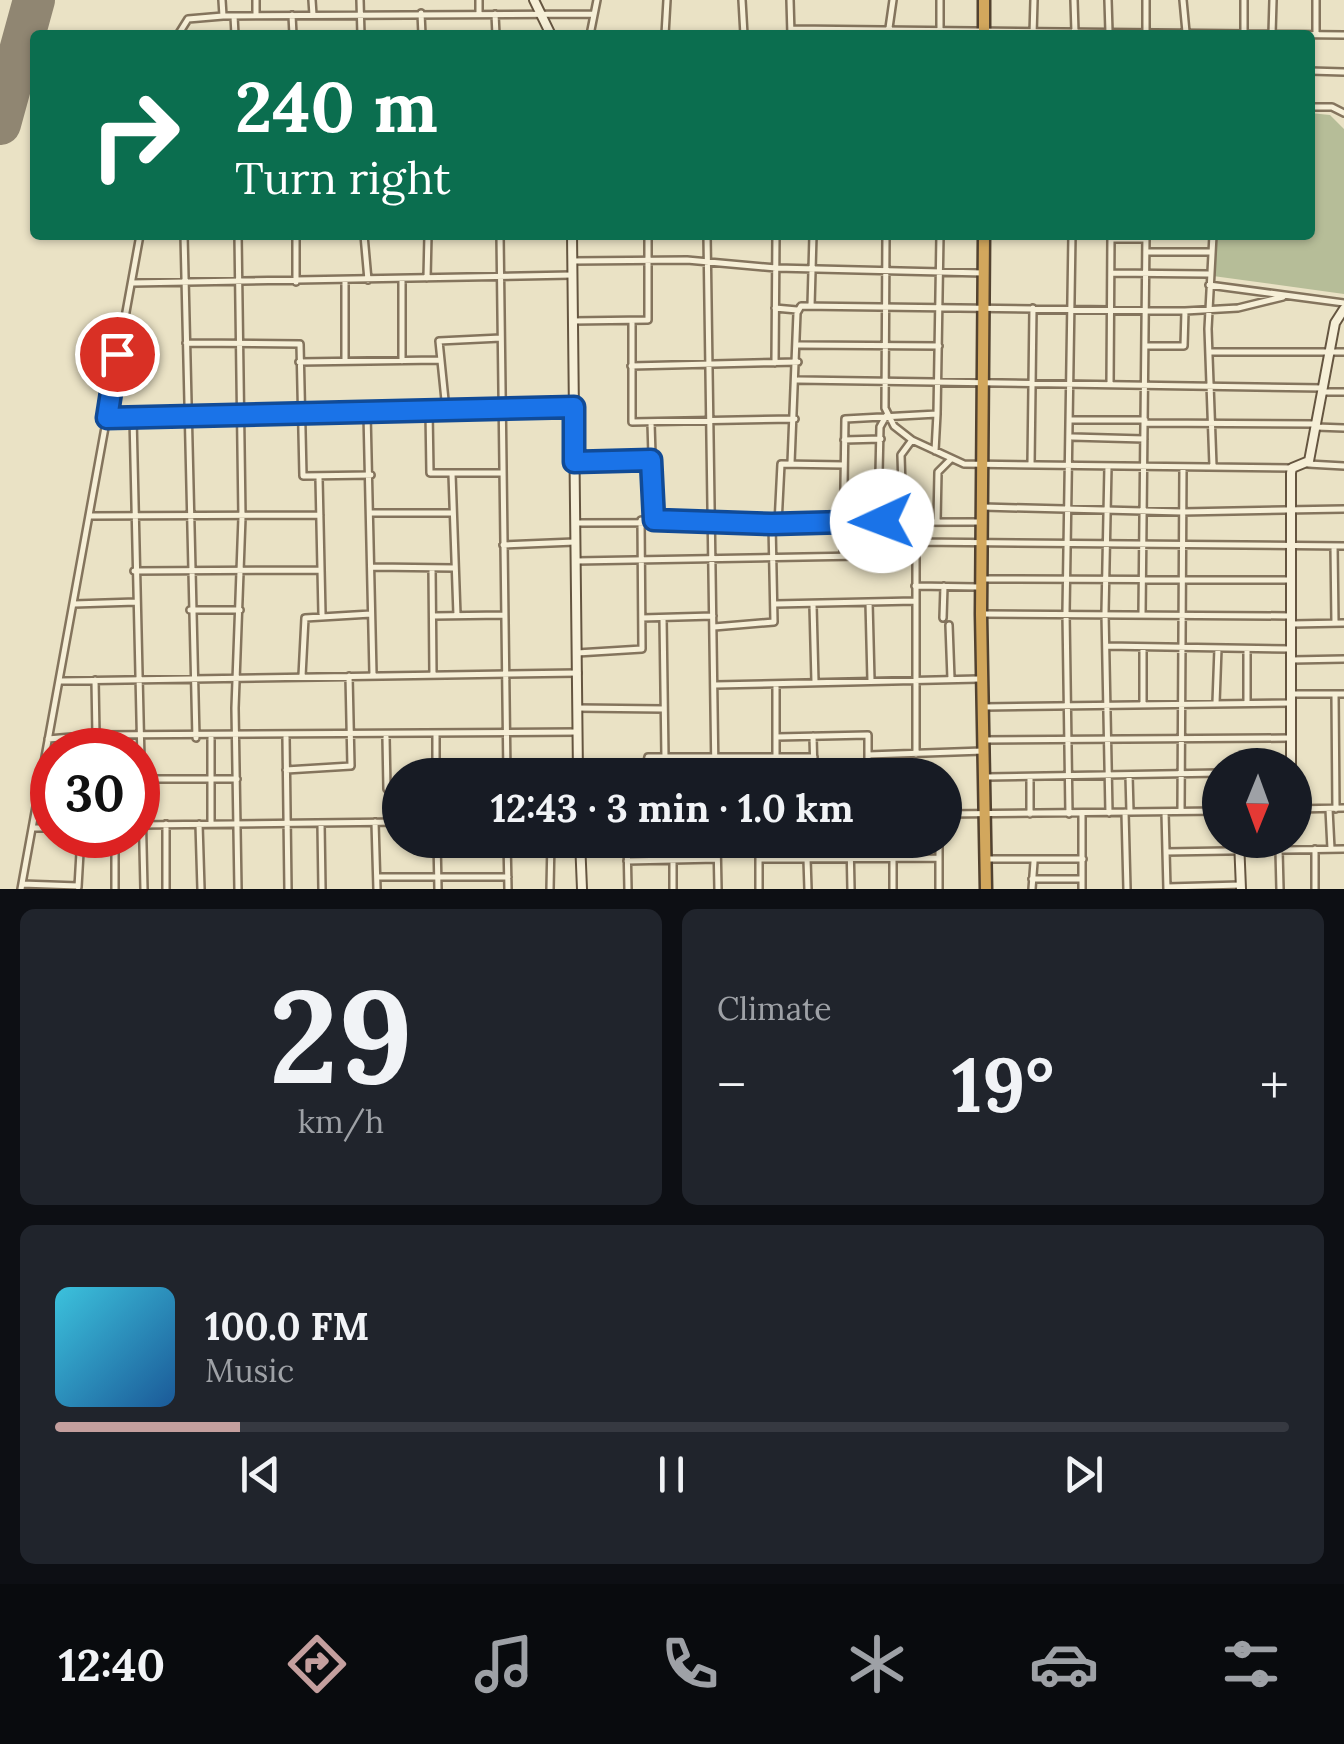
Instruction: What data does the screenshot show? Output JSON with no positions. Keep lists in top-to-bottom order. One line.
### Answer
{"north":"bottom","page":{"turn":["240 m","Turn right"],"limit":"30","trip":"12:43 · 3 min · 1.0 km","tile":[["29","km/h"],"Climate"],"heat":["−","19°","+"],"song":["100.0 FM","Music"],"tabs":"12:40"}}
